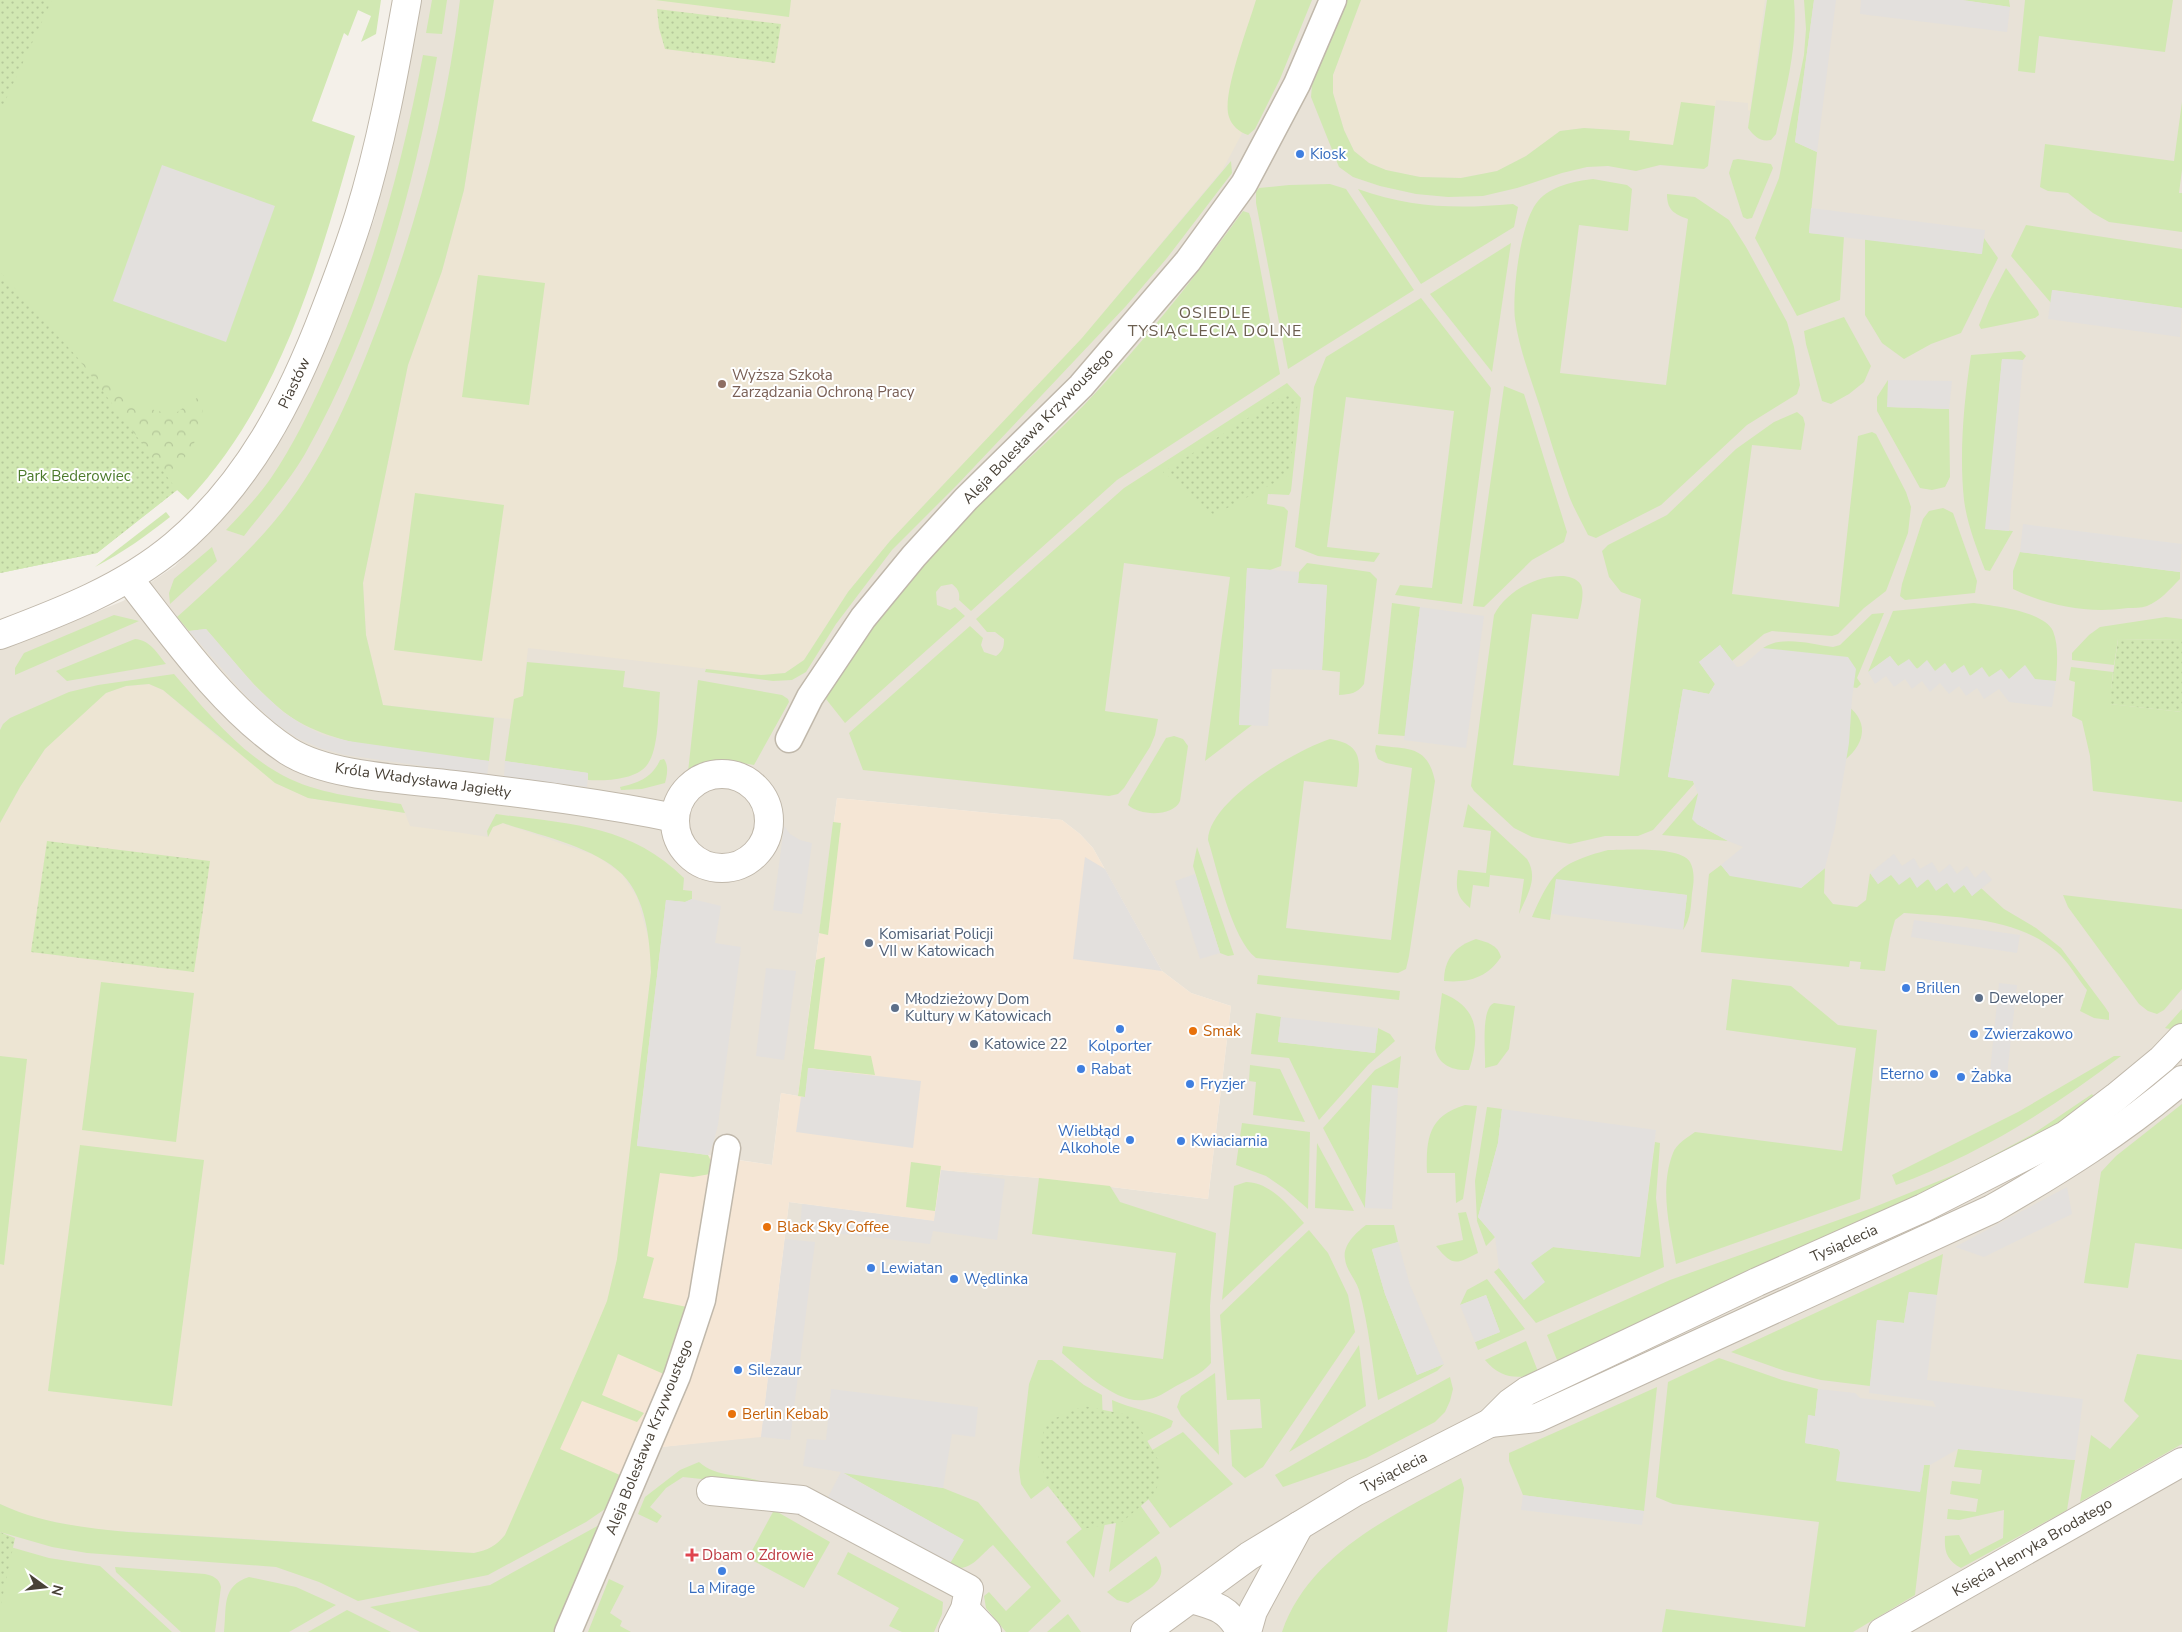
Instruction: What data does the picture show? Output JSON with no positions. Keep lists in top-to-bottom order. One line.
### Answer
{"streets":{"street":["Piastów","Aleja Bolesława Krzywoustego","Króla Władysława Jagiełły","Tysiąclecia","Księcia Henryka Brodatego"]},"crossings":[["Piastów","Króla Władysława Jagiełły"]],"districts":["OSIEDLE TYSIĄCLECIA DOLNE"],"parks":["Park Bederowiec"],"places":{"other":["Kiosk","Wyższa Szkoła Zarządzania Ochroną Pracy","Komisariat Policji VII w Katowicach","Brillen","Deweloper","Młodzieżowy Dom Kultury w Katowicach","Kolporter","Smak","Zwierzakowo","Katowice 22","Rabat","Eterno","Żabka","Fryzjer","Wielbłąd Alkohole","Kwiaciarnia","Black Sky Coffee","Lewiatan","Wędlinka","Silezaur","Berlin Kebab","La Mirage"],"health":["Dbam o Zdrowie"]},"north":"right"}
